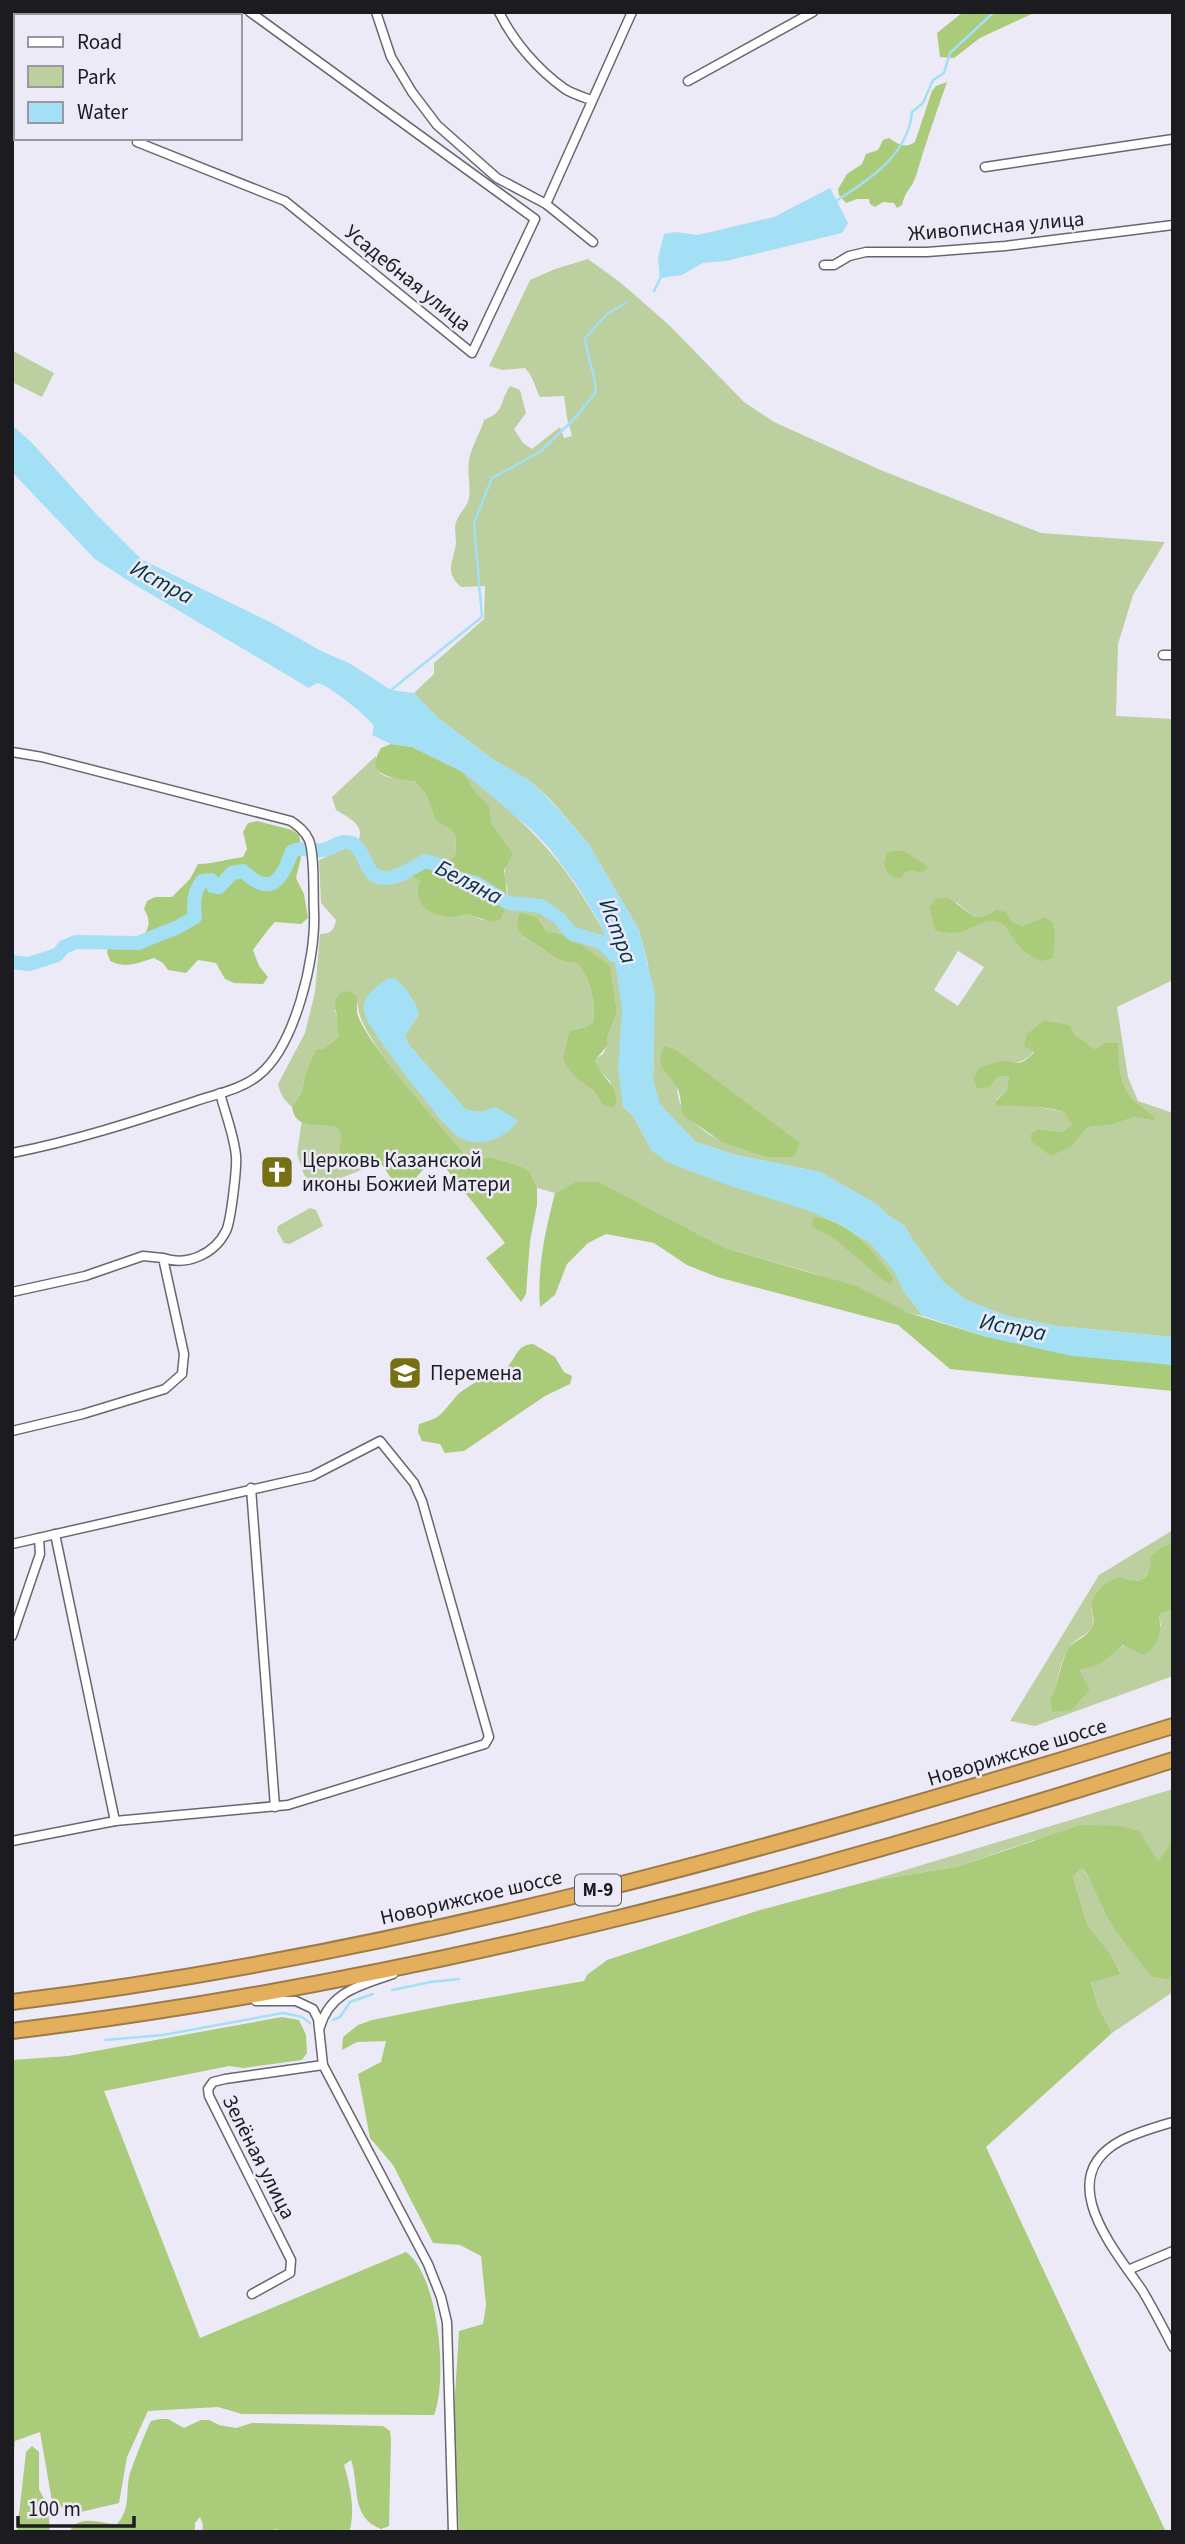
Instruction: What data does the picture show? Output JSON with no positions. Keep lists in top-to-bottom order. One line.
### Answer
{"streets":{"highway":["Новорижское шоссе","М-9"],"street":["Живописная улица","Усадебная улица","Зелёная улица"]},"water":["Истра","Беляна"],"places":{"church":["Церковь Казанской иконы Божией Матери"],"school or university":["Перемена"]},"legend":["Road","Park","Water"],"scale_bar":"100 m"}
